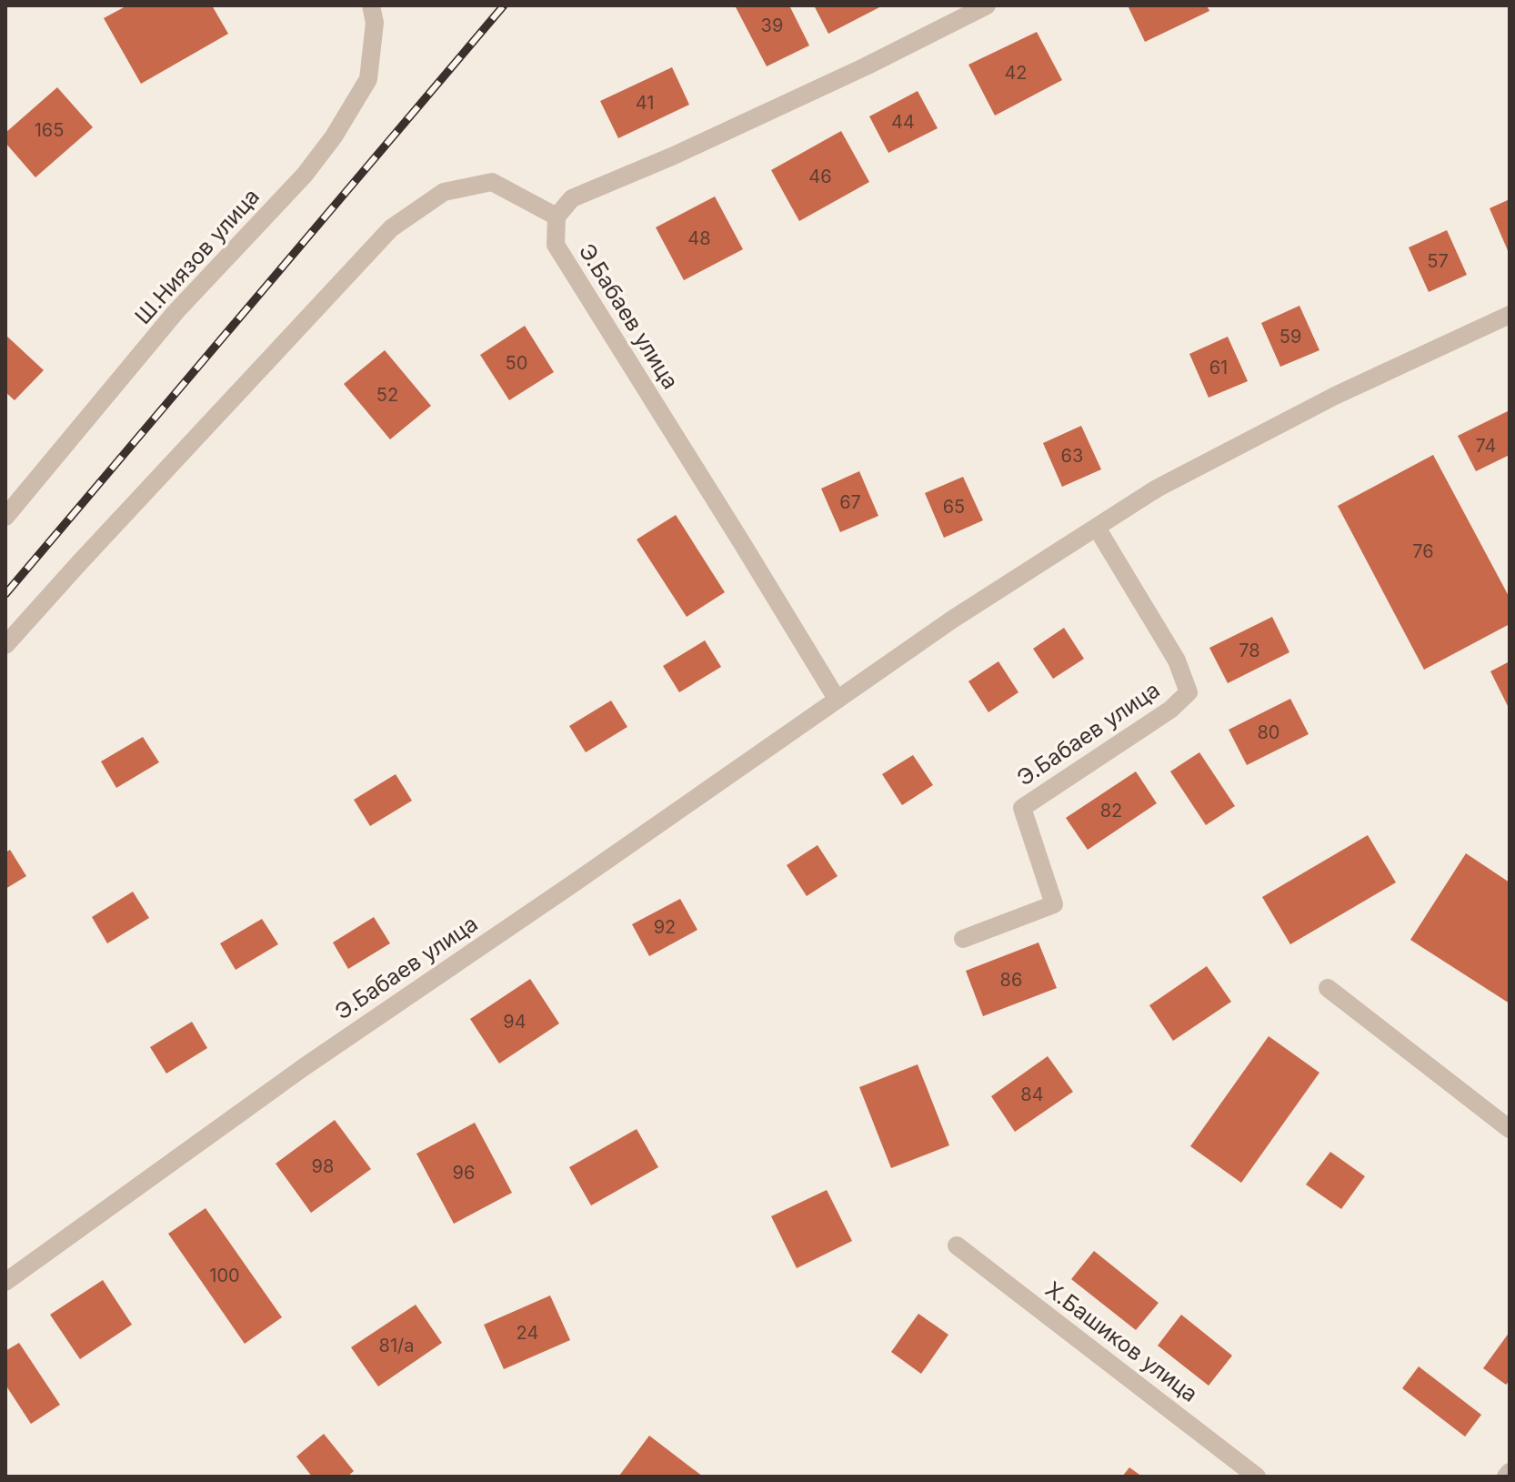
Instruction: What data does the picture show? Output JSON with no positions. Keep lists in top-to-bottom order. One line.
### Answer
{"streets":{"street":["Ш.Ниязов улица","Э.Бабаев улица","Х.Башиков улица"]},"house_numbers":["39","42","41","44","165","46","48","57","59","50","61","52","74","63","67","65","76","78","80","82","92","86","94","84","98","96","100","24","81/а"]}
